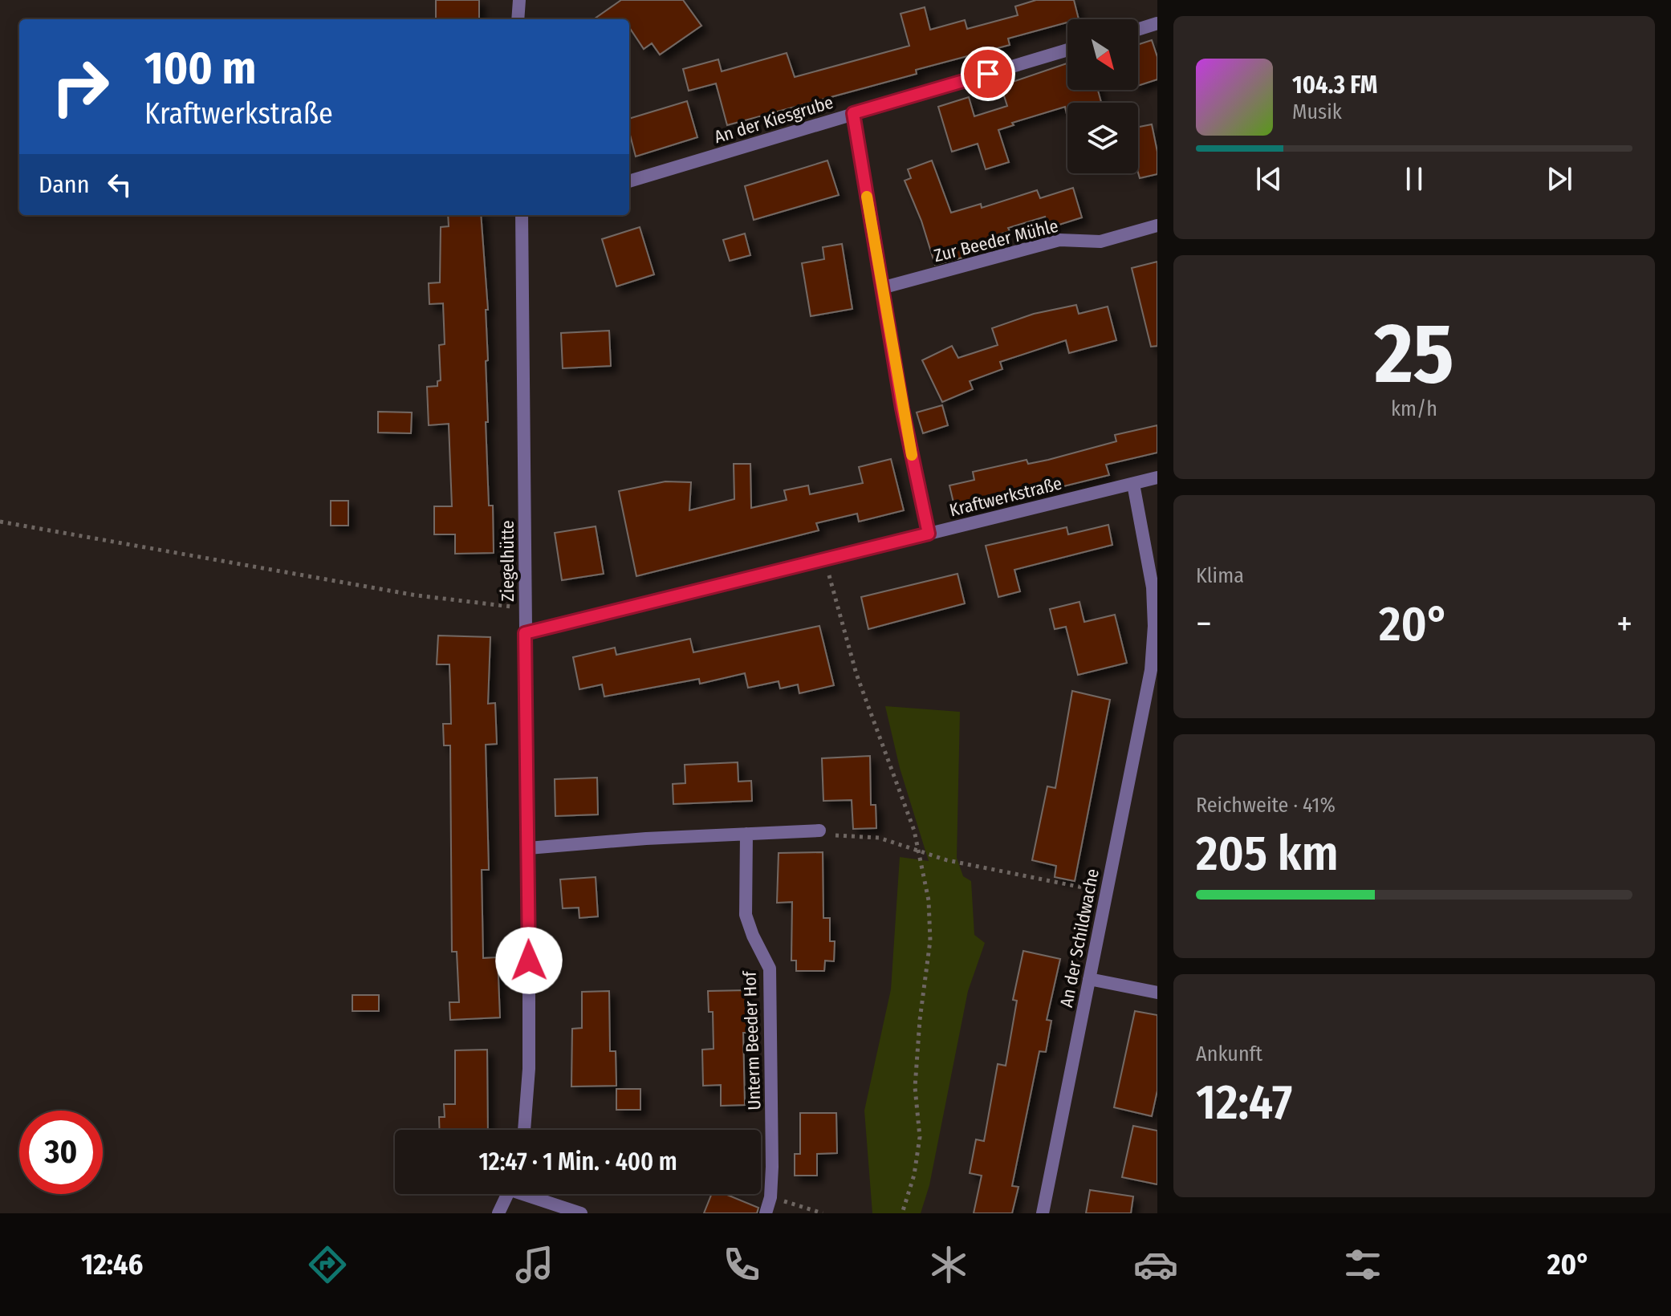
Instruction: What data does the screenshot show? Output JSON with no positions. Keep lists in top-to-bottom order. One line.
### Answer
{"streets":{"street":["An der Kiesgrube","Zur Beeder Mühle","Kraftwerkstraße","Ziegelhütte","An der Schildwache","Unterm Beeder Hof"]},"crossings":[["Kraftwerkstraße","Ziegelhütte"],["Kraftwerkstraße","An der Schildwache"]],"north":"bottom right","page":{"turn":["100 m","Kraftwerkstraße"],"song":["104.3 FM","Musik"],"then":"Dann","tile":[["25","km/h"],"Klima",["Reichweite · 41%","205 km"],["Ankunft","12:47"]],"heat":["−","20°","+"],"limit":"30","trip":"12:47 · 1 Min. · 400 m","tabs":["12:46","20°"]}}
